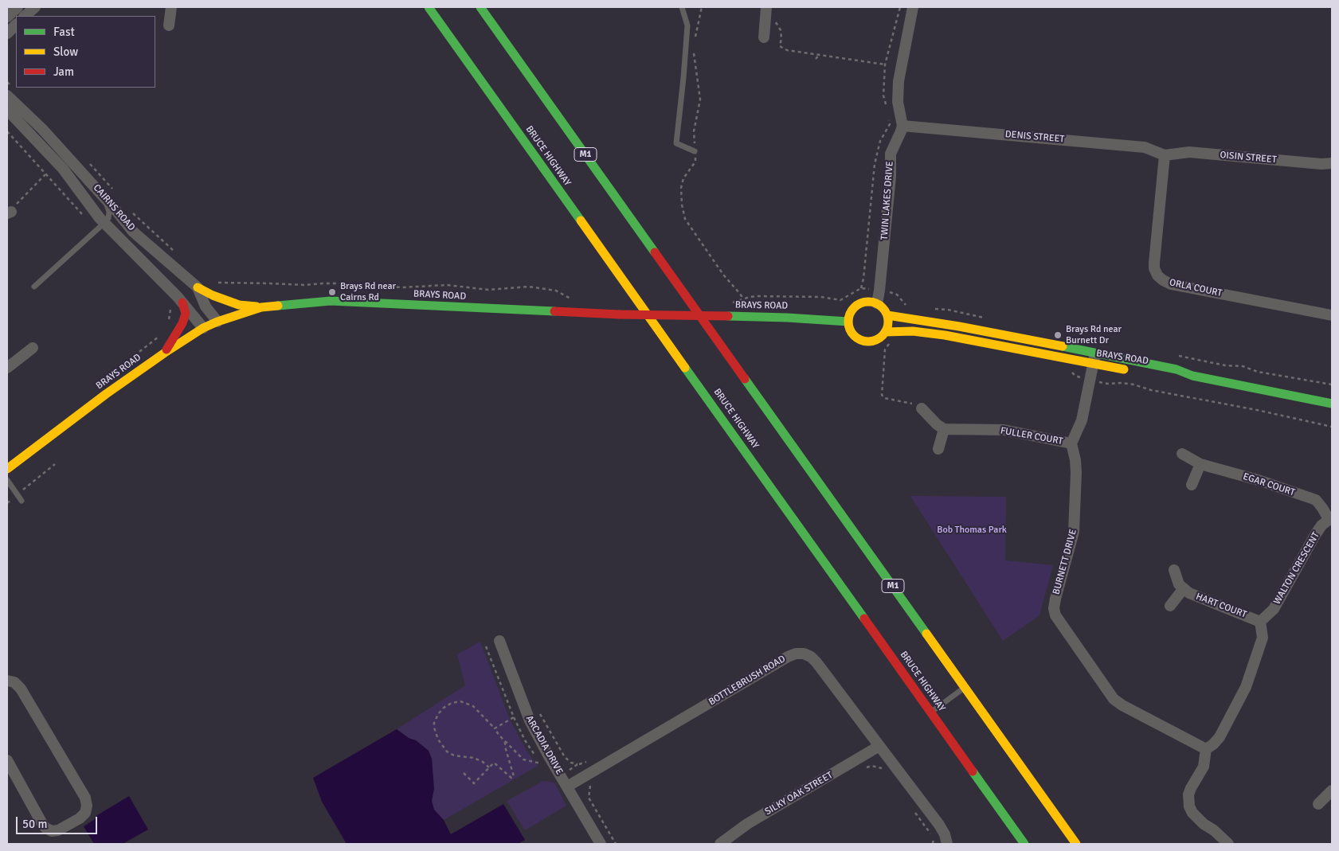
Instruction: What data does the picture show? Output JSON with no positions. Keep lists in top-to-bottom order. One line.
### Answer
{"streets":{"main road":["M1","BRUCE HIGHWAY","BRAYS ROAD"],"street":["DENIS STREET","OISIN STREET","TWIN LAKES DRIVE","CAIRNS ROAD","ORLA COURT","FULLER COURT","EGAR COURT","BURNETT DRIVE","WALTON CRESCENT","HART COURT","BOTTLEBRUSH ROAD","ARCADIA DRIVE","SILKY OAK STREET"]},"crossings":[["DENIS STREET","OISIN STREET"],["DENIS STREET","TWIN LAKES DRIVE"],["DENIS STREET","ORLA COURT"],["OISIN STREET","ORLA COURT"],["TWIN LAKES DRIVE","BRAYS ROAD"],["CAIRNS ROAD","BRAYS ROAD"],["FULLER COURT","BURNETT DRIVE"],["EGAR COURT","WALTON CRESCENT"],["WALTON CRESCENT","HART COURT"],["BOTTLEBRUSH ROAD","ARCADIA DRIVE"],["BOTTLEBRUSH ROAD","SILKY OAK STREET"]],"parks":["Bob Thomas Park"],"places":["Brays Rd near Cairns Rd","Brays Rd near Burnett Dr"],"legend":["Fast","Slow","Jam"],"scale_bar":"50 m"}
